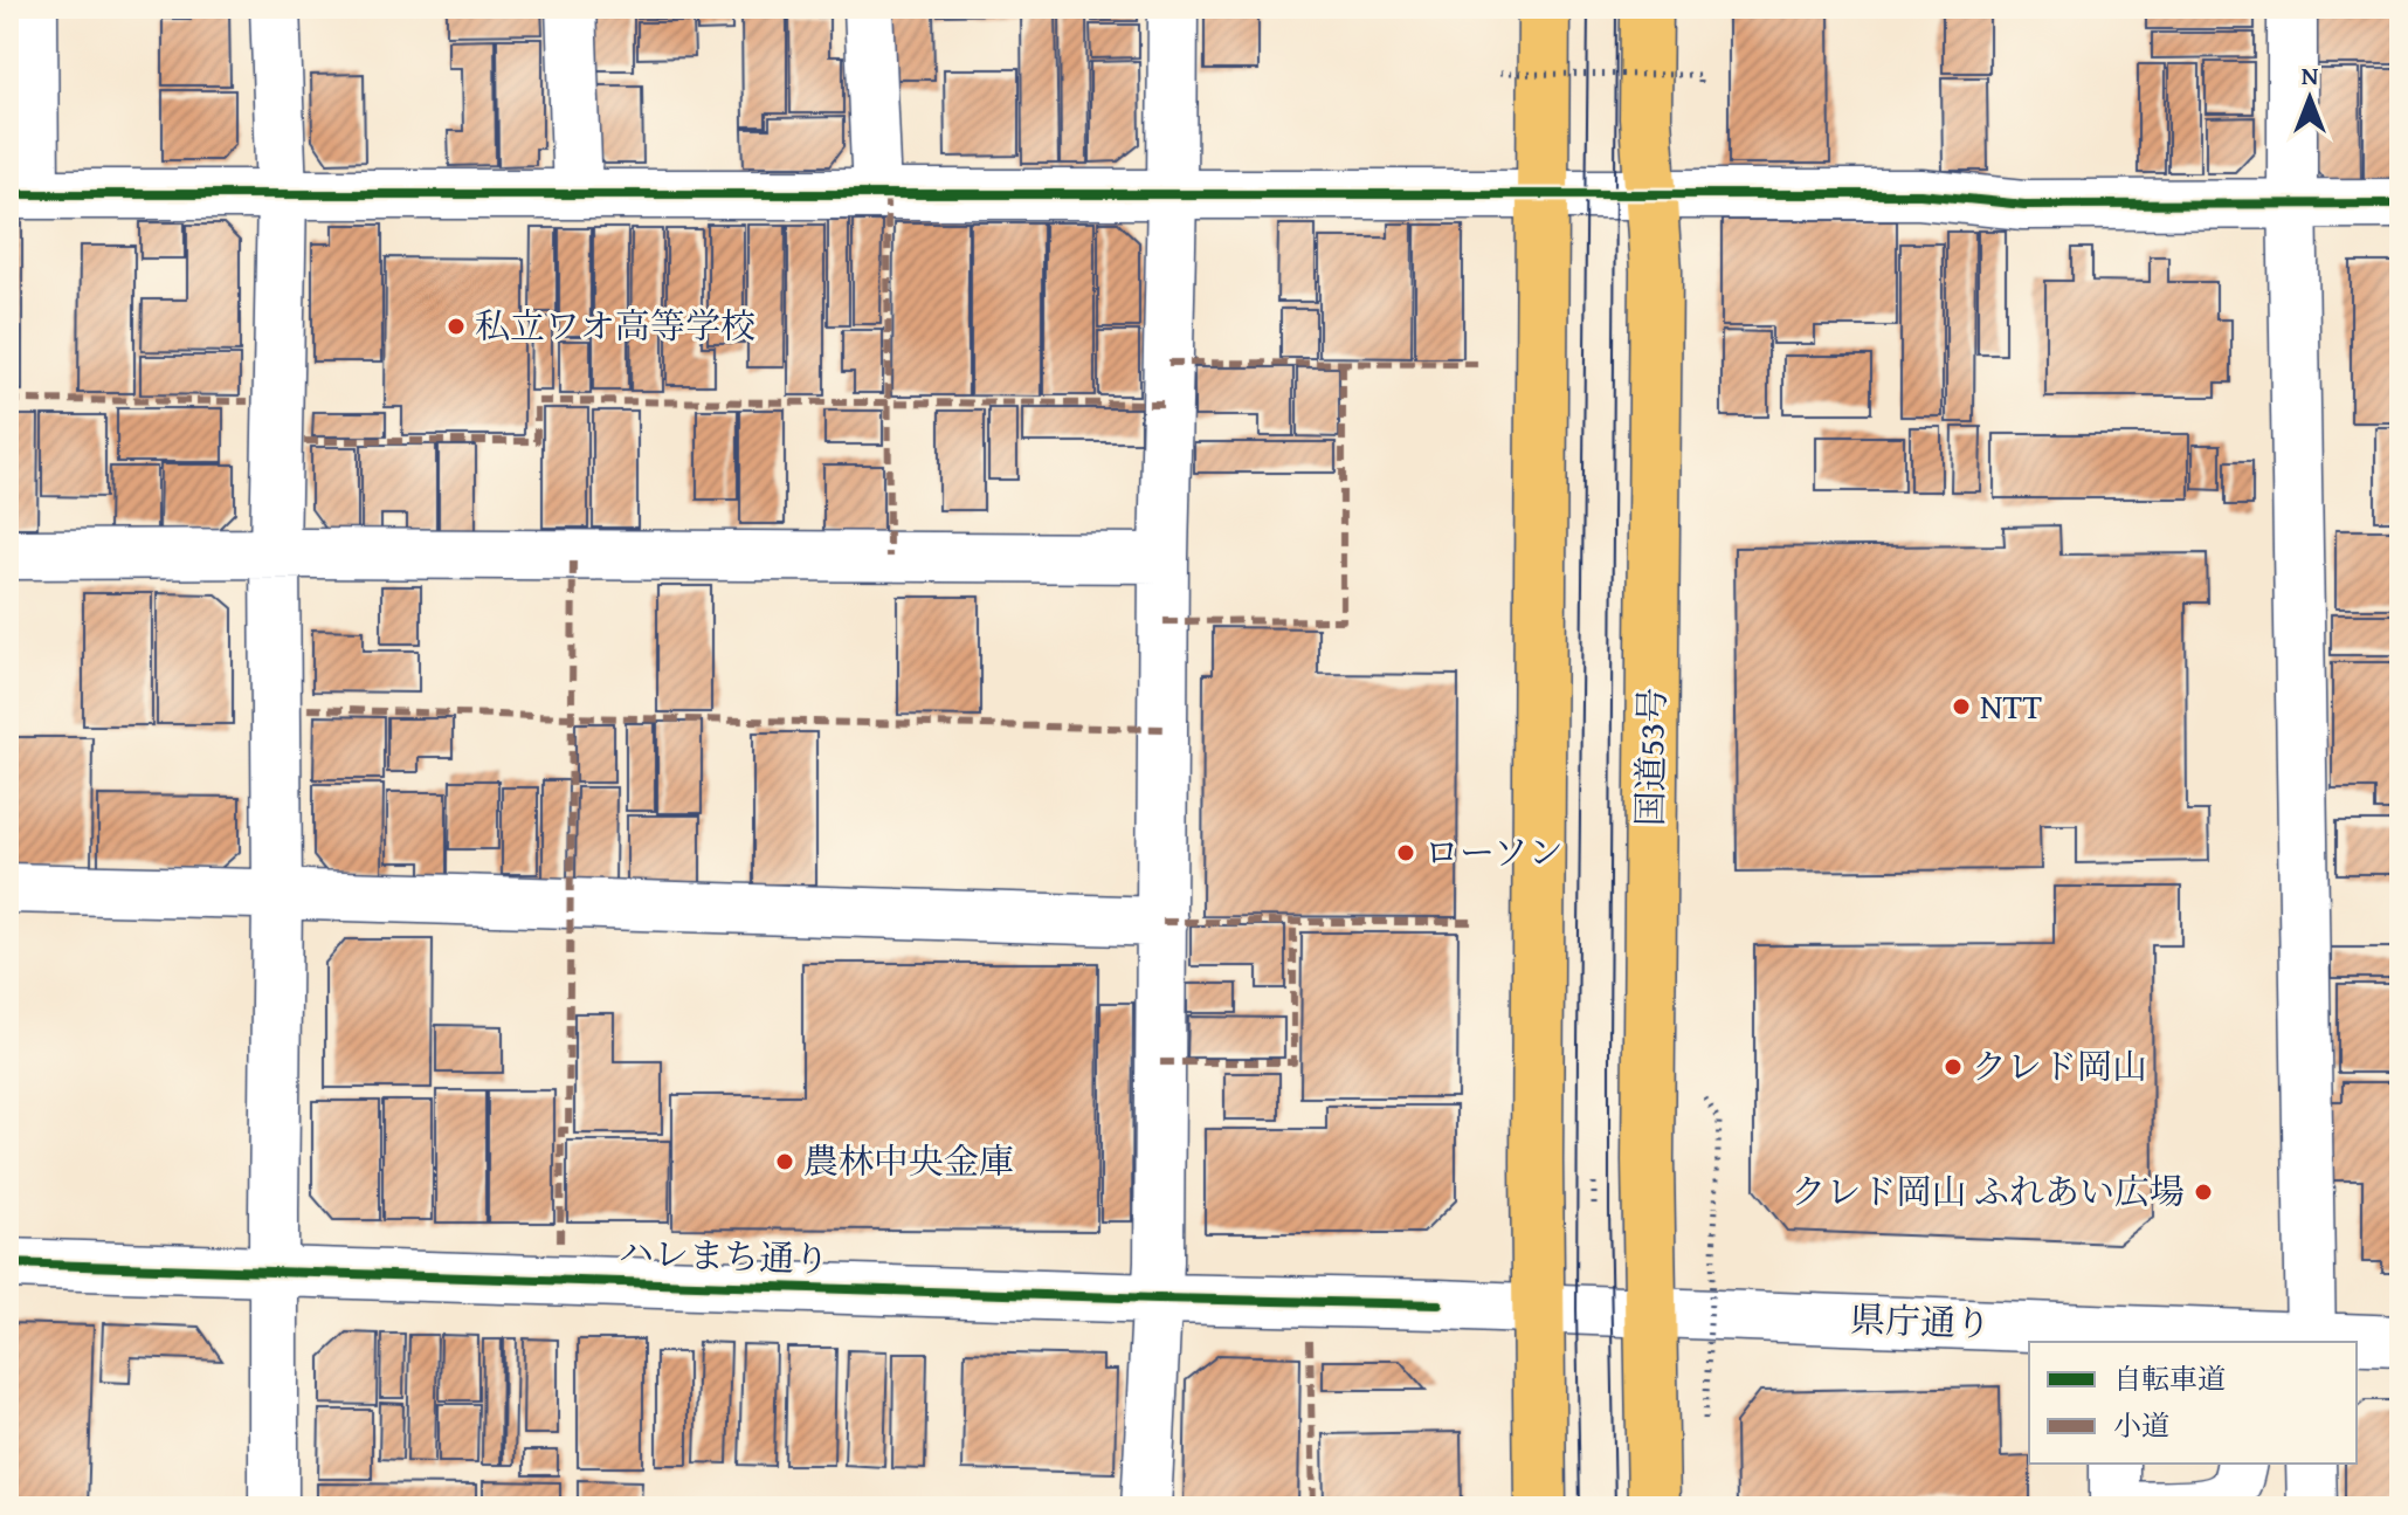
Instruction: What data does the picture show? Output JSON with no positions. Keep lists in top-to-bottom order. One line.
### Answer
{"streets":{"highway":["国道53号"],"street":["ハレまち通り","県庁通り"]},"crossings":[["国道53号","県庁通り"],["ハレまち通り","県庁通り"]],"places":["私立ワオ高等学校","NTT","ローソン","クレド岡山","農林中央金庫","クレド岡山 ふれあい広場"],"legend":["自転車道","小道"],"north":"top"}
